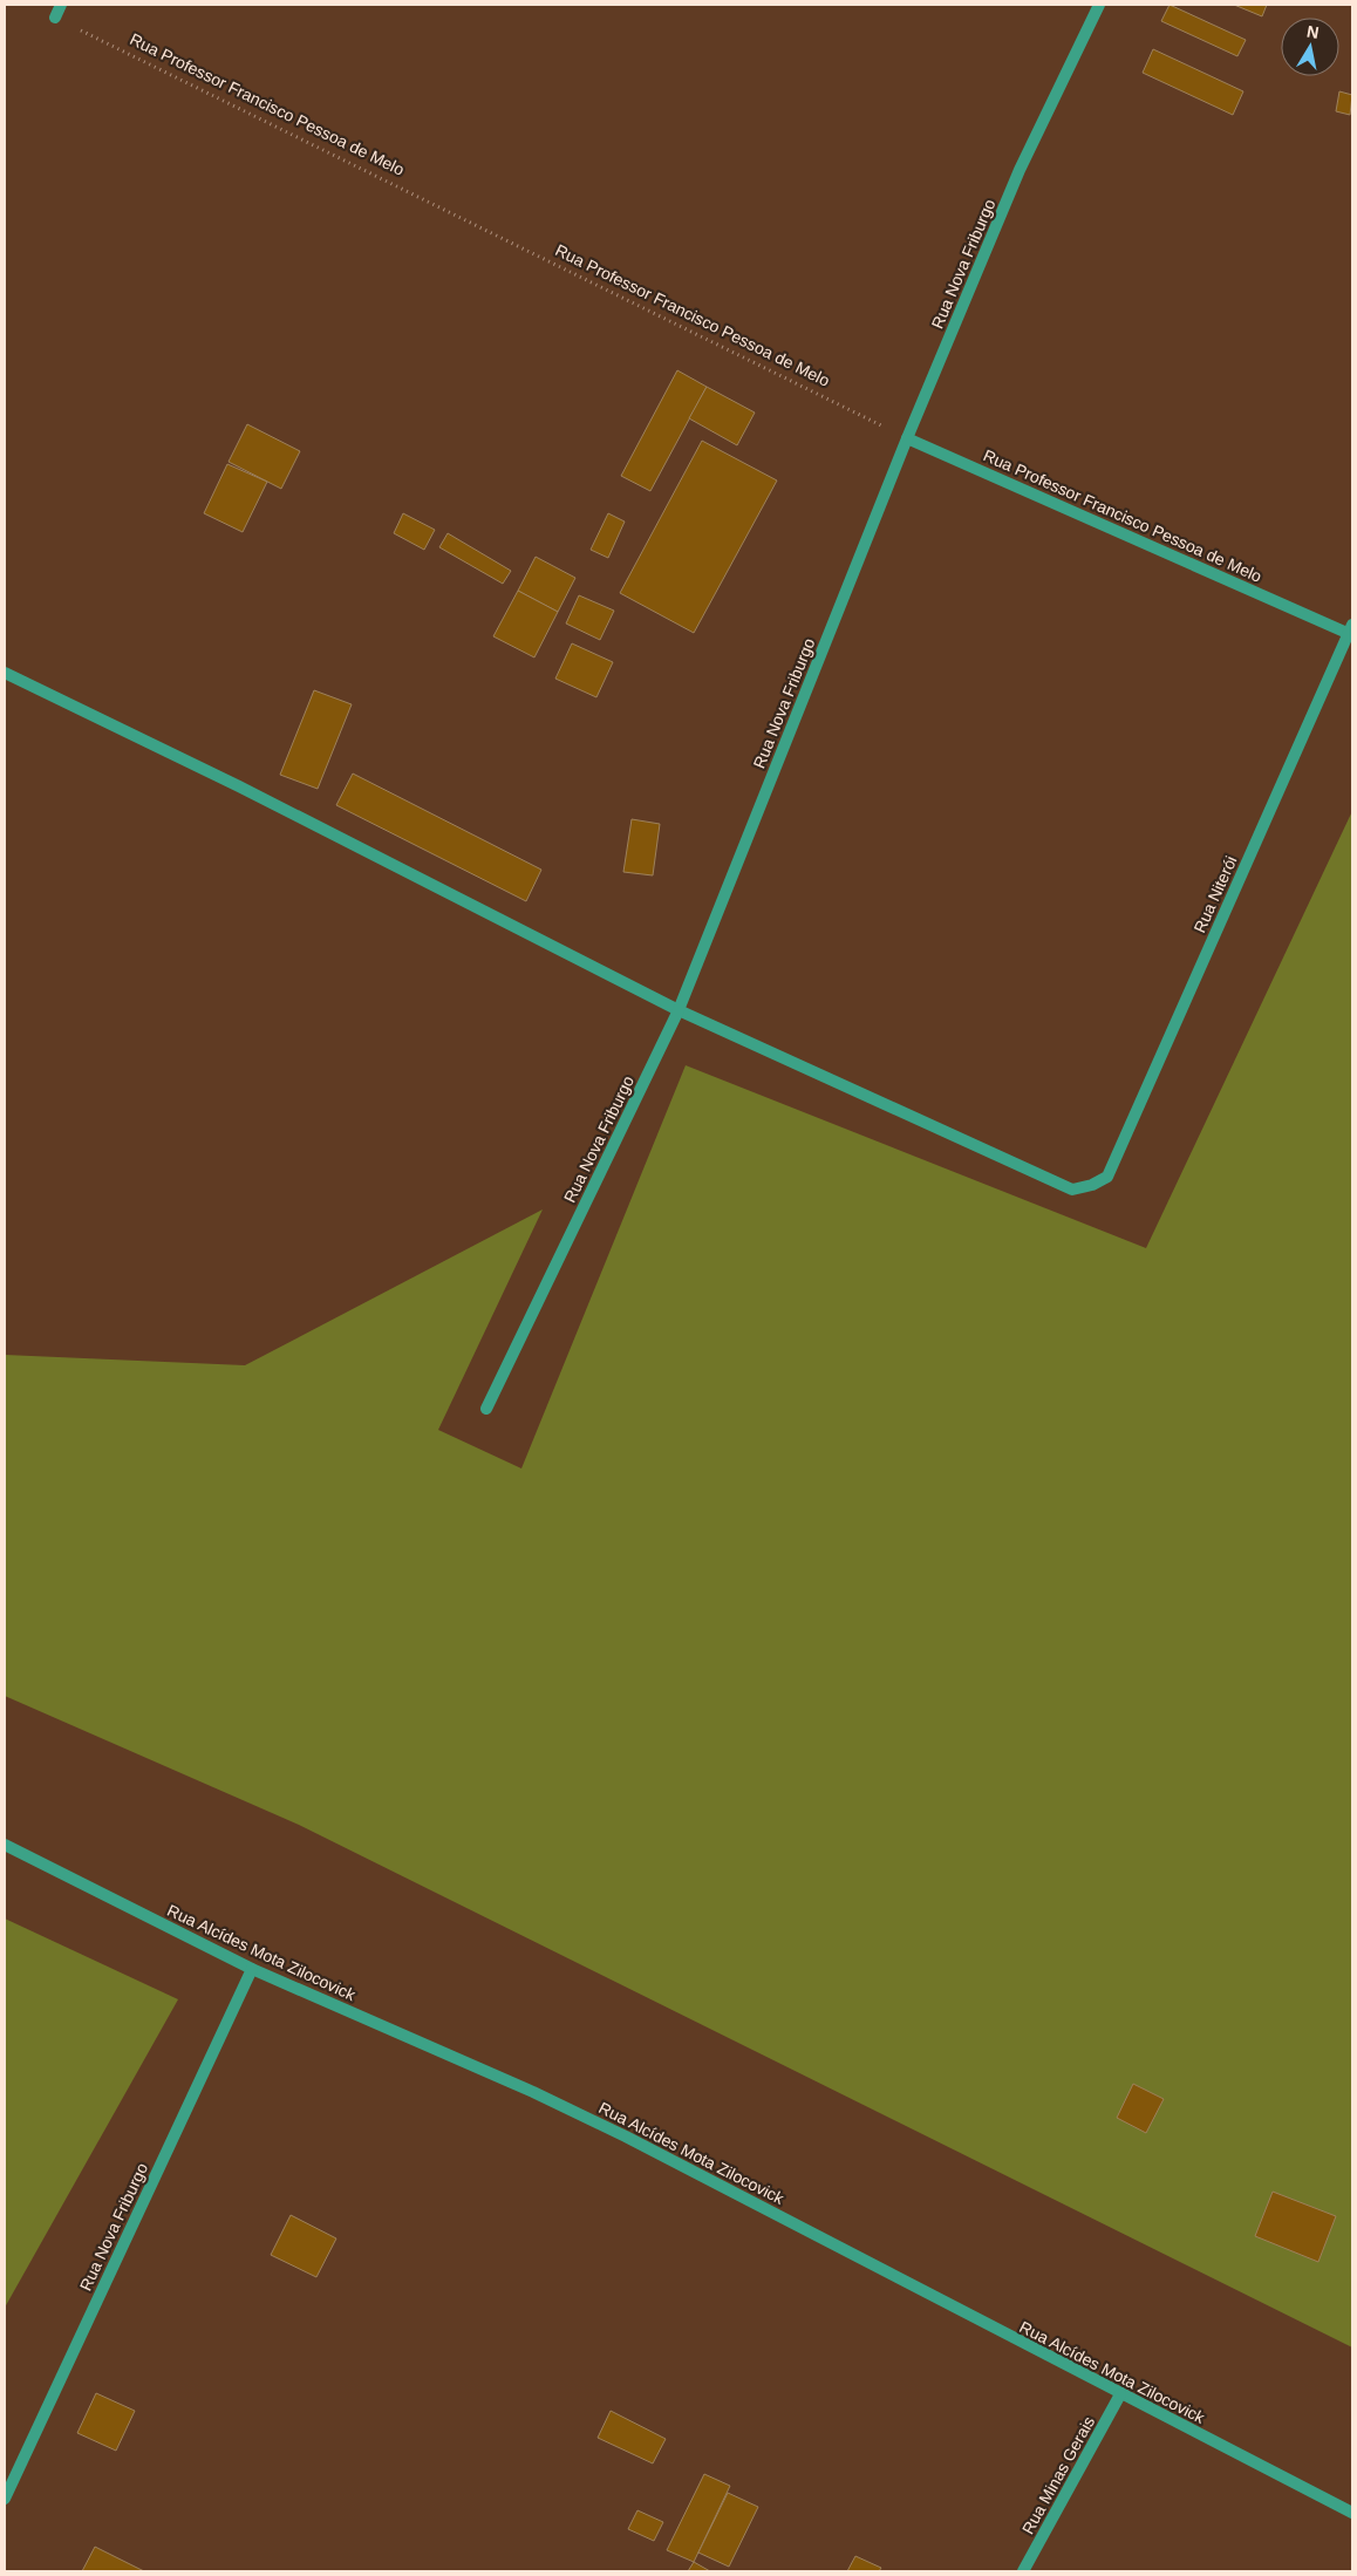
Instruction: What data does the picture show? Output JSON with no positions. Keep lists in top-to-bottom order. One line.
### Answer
{"streets":{"street":["Rua Professor Francisco Pessoa de Melo","Rua Nova Friburgo","Rua Niterói","Rua Alcídes Mota Zilocovick","Rua Minas Gerais"]},"crossings":[["Rua Professor Francisco Pessoa de Melo","Rua Nova Friburgo"],["Rua Professor Francisco Pessoa de Melo","Rua Niterói"],["Rua Nova Friburgo","Rua Niterói"],["Rua Nova Friburgo","Rua Alcídes Mota Zilocovick"],["Rua Alcídes Mota Zilocovick","Rua Minas Gerais"]],"north":"top"}
